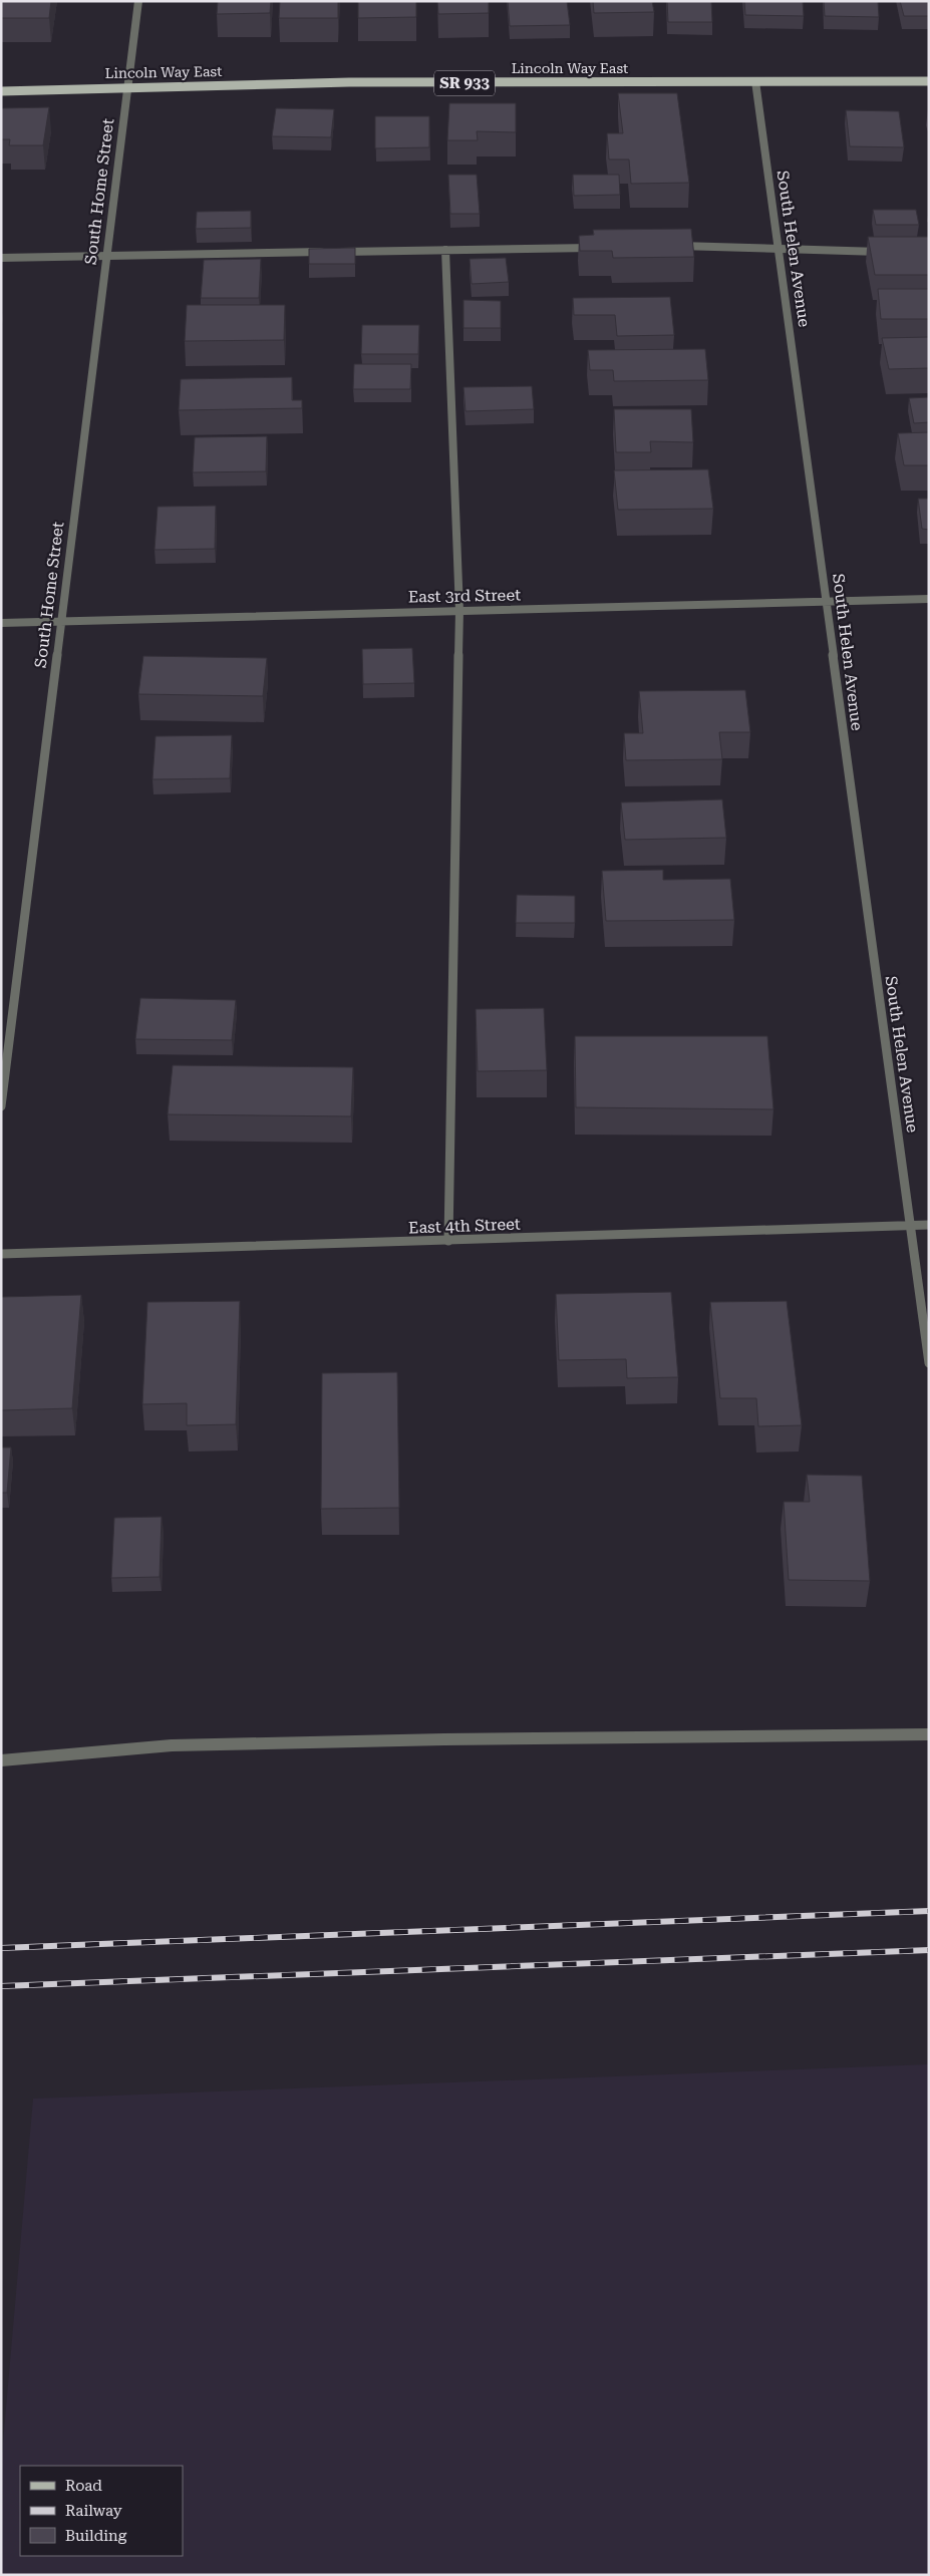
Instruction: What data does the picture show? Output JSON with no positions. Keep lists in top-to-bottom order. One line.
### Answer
{"streets":{"main road":["Lincoln Way East","SR 933"],"street":["South Home Street","South Helen Avenue","East 3rd Street","East 4th Street"]},"crossings":[["Lincoln Way East","South Home Street"],["Lincoln Way East","South Helen Avenue"],["South Home Street","East 3rd Street"],["South Helen Avenue","East 3rd Street"],["South Helen Avenue","East 4th Street"]],"legend":["Road","Railway","Building"]}
